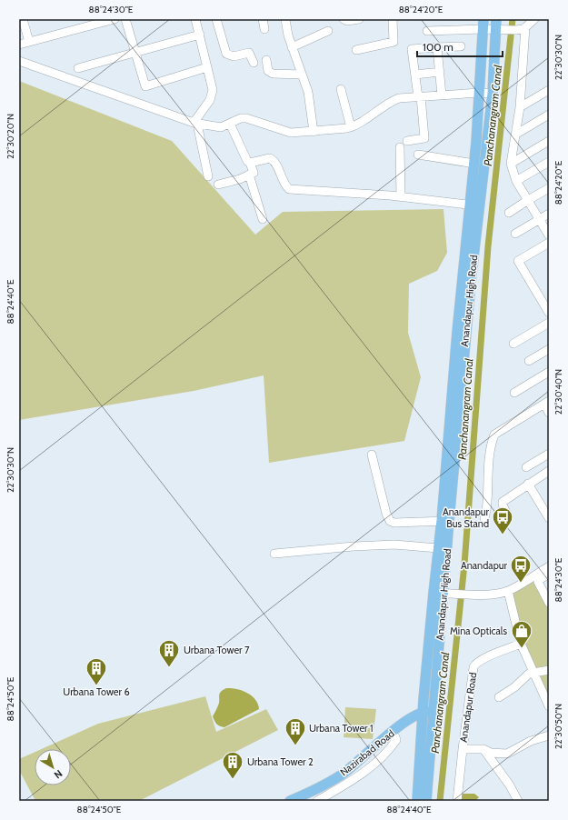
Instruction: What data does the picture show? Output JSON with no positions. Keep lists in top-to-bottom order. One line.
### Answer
{"streets":{"main road":["Anandapur High Road","Nazirabad Road"],"street":["Anandapur Road"]},"crossings":[["Anandapur High Road","Nazirabad Road"]],"water":["Panchanangram Canal"],"places":{"bus stop":["Anandapur Bus Stand","Anandapur"],"shop":["Mina Opticals"],"building":["Urbana Tower 7","Urbana Tower 6","Urbana Tower 1","Urbana Tower 2"]},"scale_bar":"100 m","north":"bottom right","coordinates":["88°24'30\"E","88°24'20\"E","22°30'30\"N","22°30'20\"N","88°24'40\"E","22°30'40\"N","88°24'50\"E","22°30'50\"N"]}
